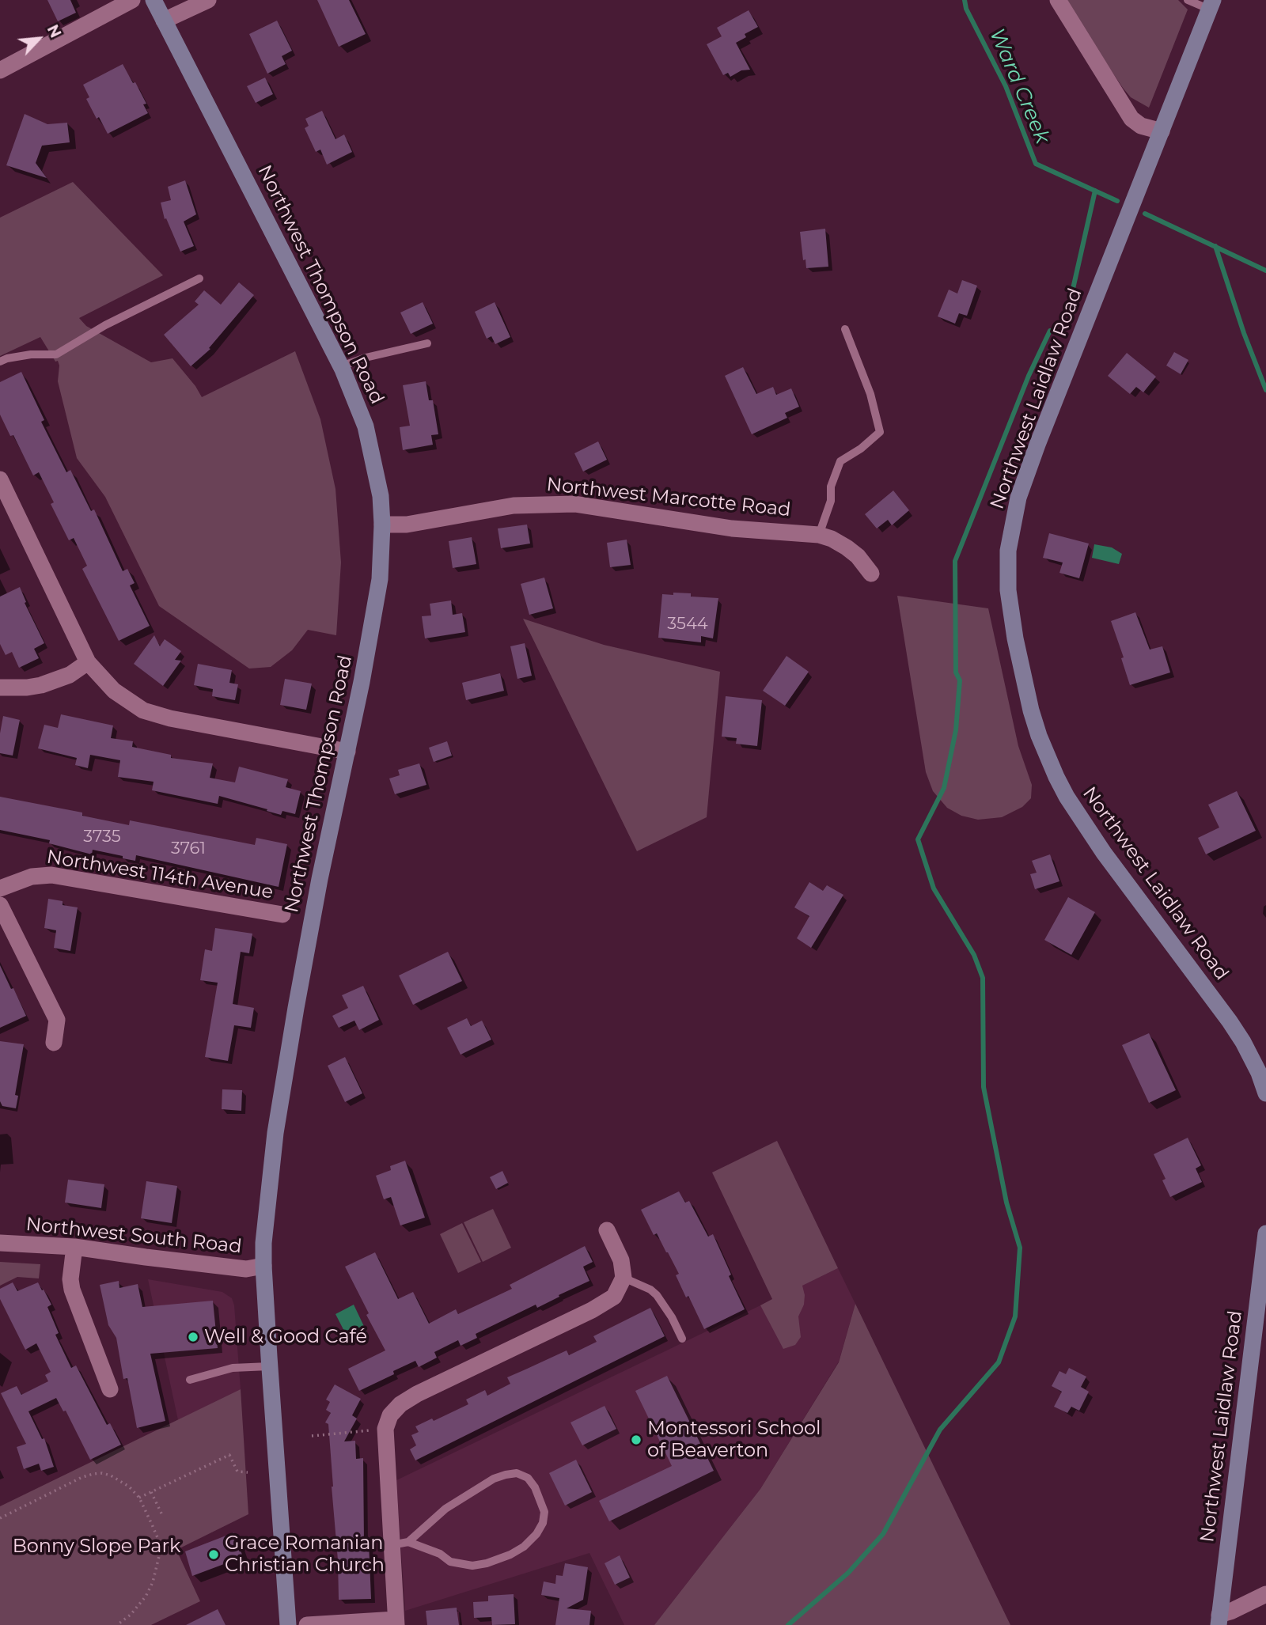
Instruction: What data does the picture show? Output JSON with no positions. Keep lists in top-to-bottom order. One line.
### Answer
{"streets":{"street":["Northwest Thompson Road","Northwest Laidlaw Road","Northwest Marcotte Road","Northwest 114th Avenue","Northwest South Road"]},"crossings":[["Northwest Thompson Road","Northwest Marcotte Road"],["Northwest Thompson Road","Northwest South Road"]],"water":["Ward Creek"],"parks":["Bonny Slope Park"],"places":["Well & Good Café","Montessori School of Beaverton","Grace Romanian Christian Church"],"house_numbers":["3544","3735","3761"],"north":"top right"}
